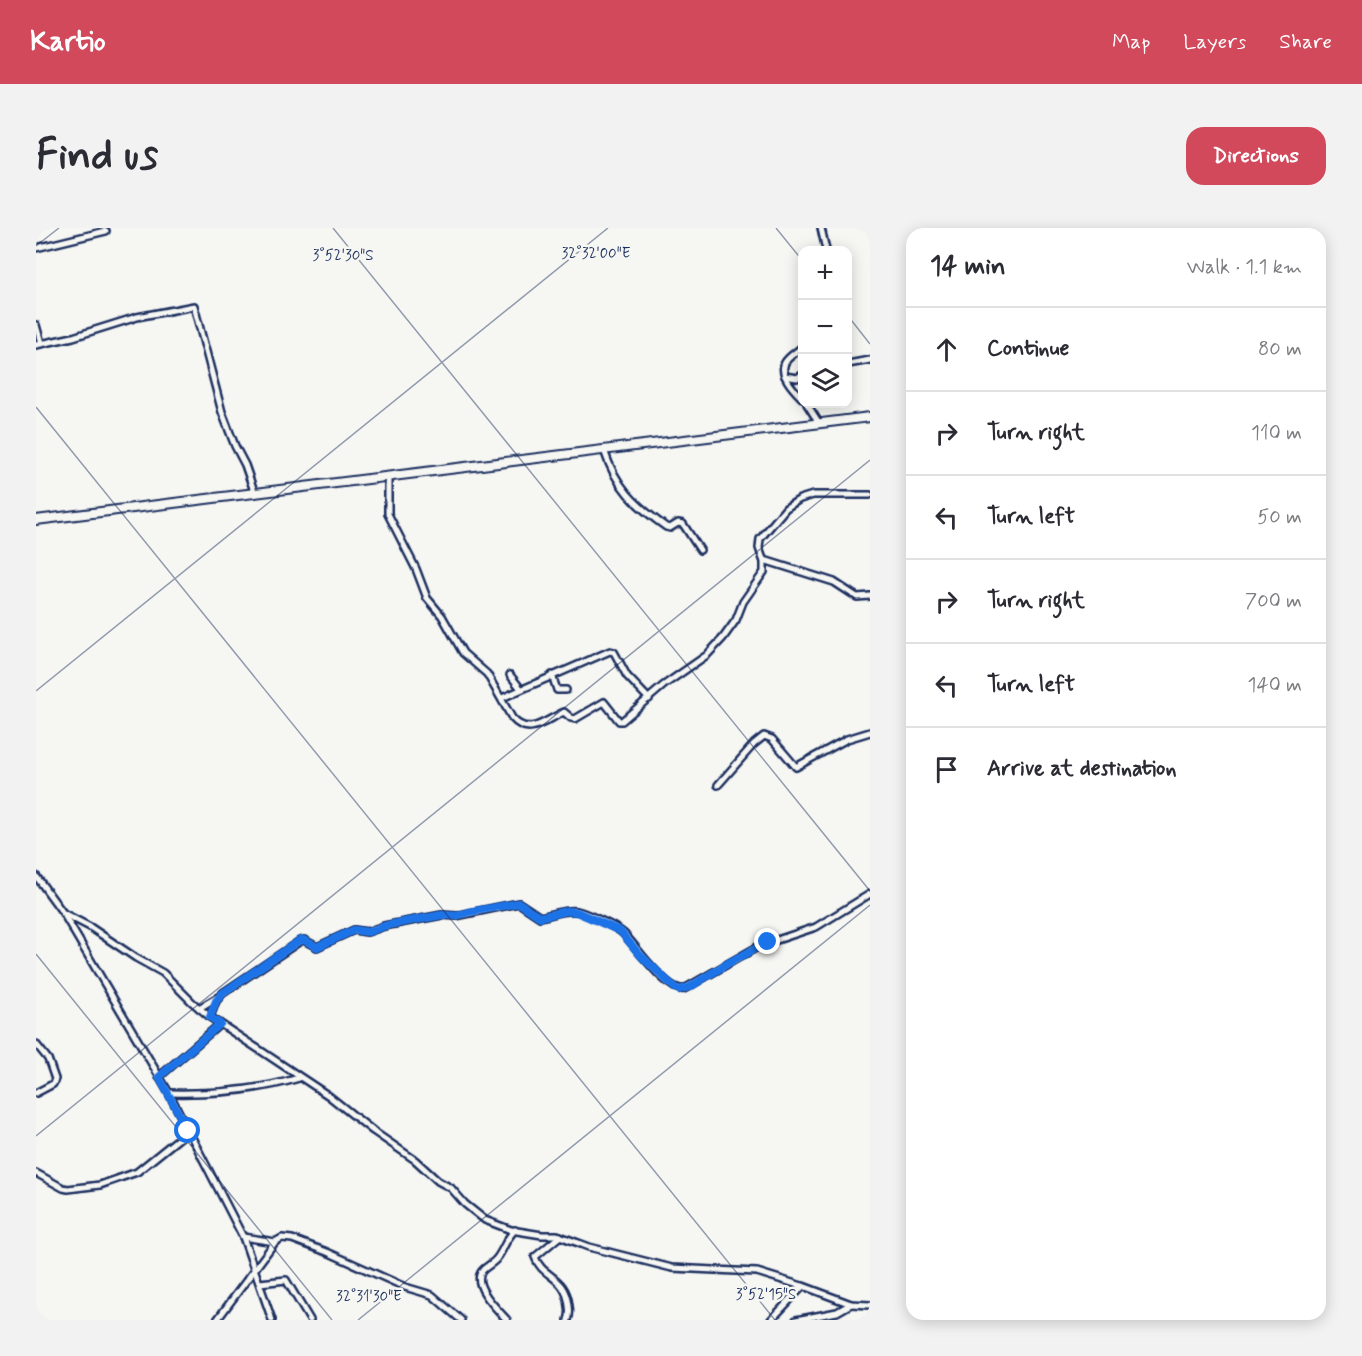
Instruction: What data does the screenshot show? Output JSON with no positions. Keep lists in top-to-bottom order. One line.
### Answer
{"page":{"header":"Kartio","nav":["Map","Layers","Share"],"buttons":"Directions","title":"Find us","heading":["14 min","Walk · 1.1 km"],"map_buttons":["+","−"],"list":[["Continue","80 m"],["Turn right","110 m"],["Turn left","50 m"],["Turn right","700 m"],["Turn left","140 m"],"Arrive at destination"]},"coordinates":["32°32'00\"E","3°52'30\"S","3°52'15\"S","32°31'30\"E"]}
